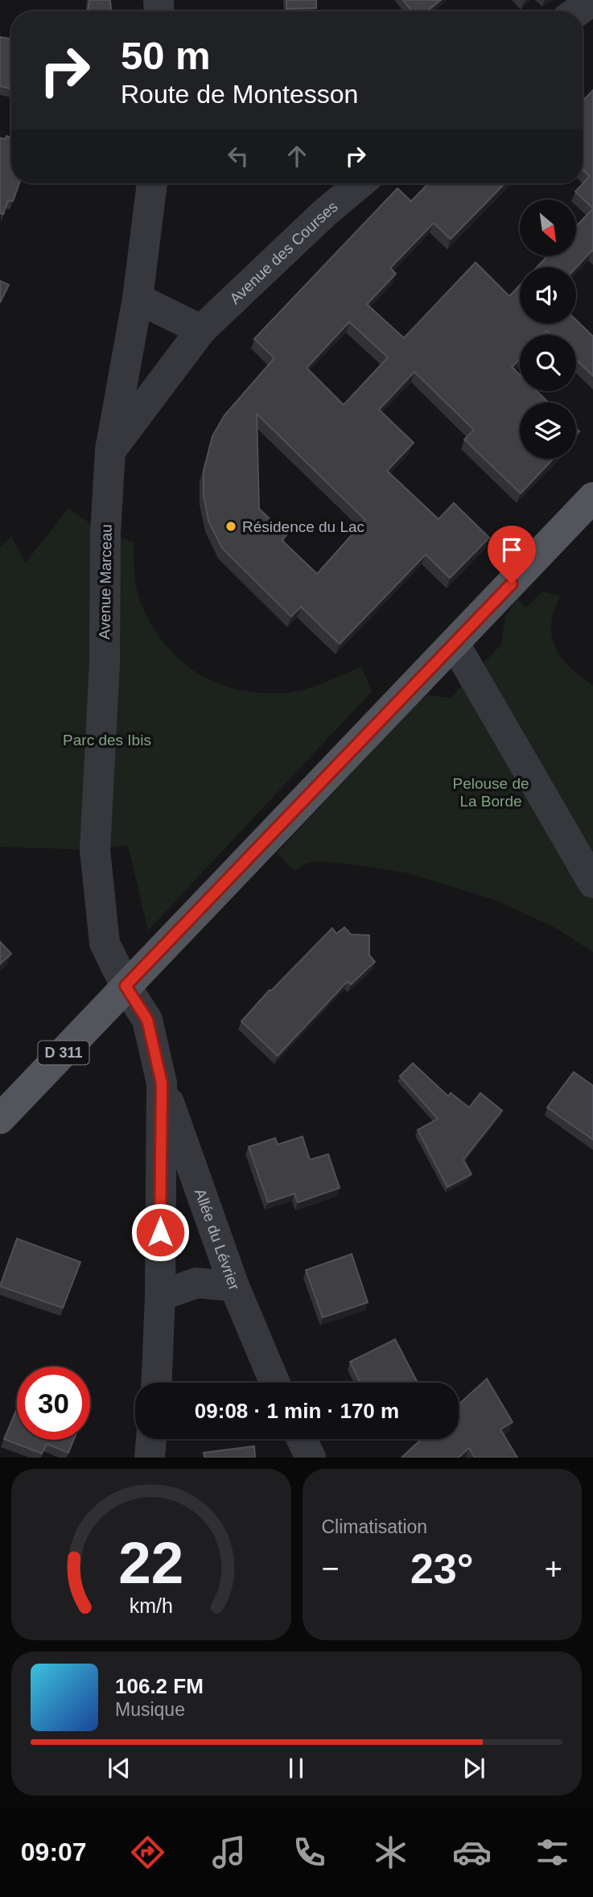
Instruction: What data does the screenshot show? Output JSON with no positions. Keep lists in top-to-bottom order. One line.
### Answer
{"streets":{"main road":["D 311"],"street":["Avenue des Courses","Avenue Marceau","Allée du Lévrier"]},"crossings":[["Avenue des Courses","Avenue Marceau"],["Avenue Marceau","D 311"],["Avenue Marceau","Allée du Lévrier"]],"parks":["Parc des Ibis","Pelouse de La Borde"],"places":["Résidence du Lac"],"north":"bottom right","page":{"turn":["50 m","Route de Montesson"],"limit":"30","trip":"09:08 · 1 min · 170 m","tile":"Climatisation","heat":["−","23°","+"],"song":["106.2 FM","Musique"],"tabs":"09:07","gauge":["22","km/h"]}}
